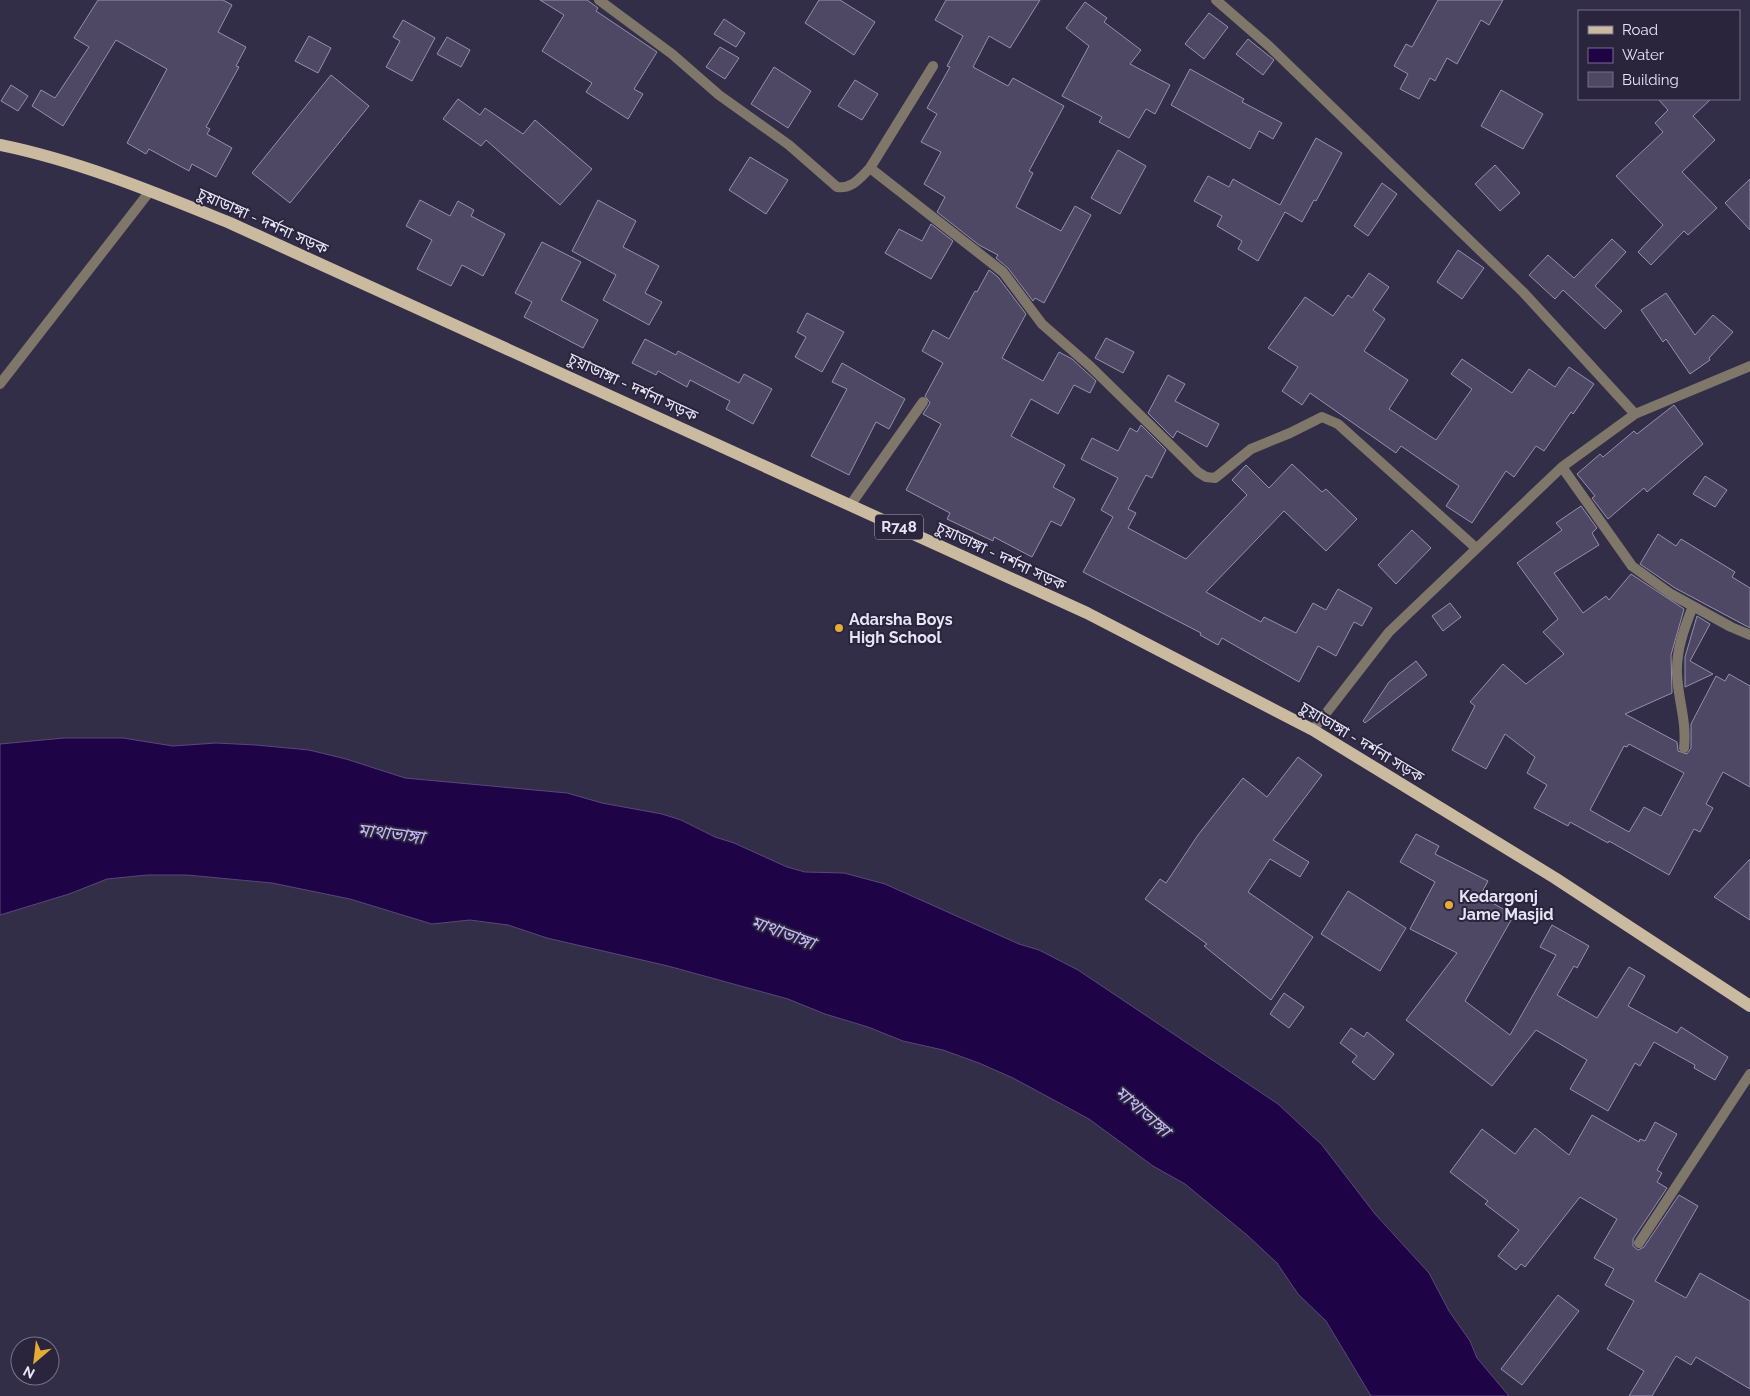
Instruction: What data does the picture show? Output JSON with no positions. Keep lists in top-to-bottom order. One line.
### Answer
{"streets":{"main road":["চুয়াডাঙ্গা - দর্শনা সড়ক","R748"]},"water":["মাথাভাঙ্গা"],"places":["Adarsha Boys High School","Kedargonj Jame Masjid"],"legend":["Road","Water","Building"],"north":"bottom left"}
